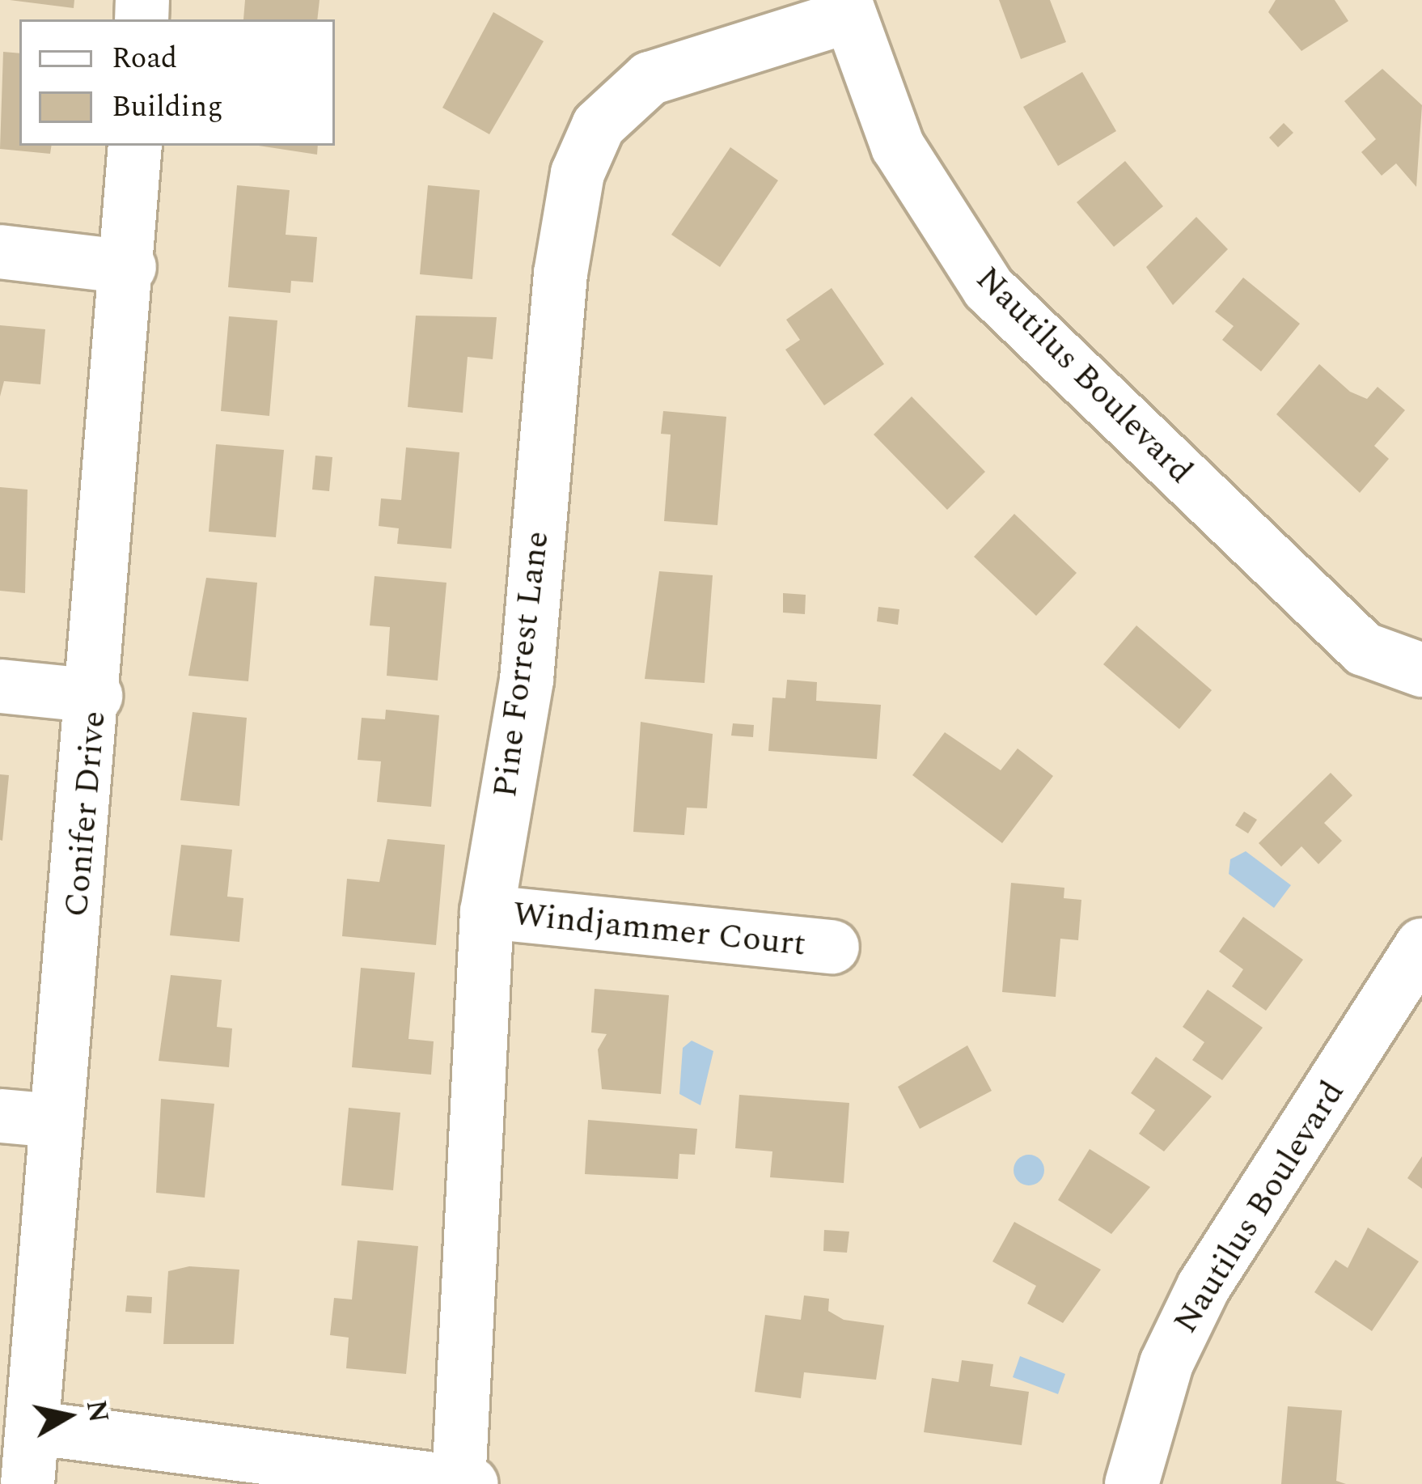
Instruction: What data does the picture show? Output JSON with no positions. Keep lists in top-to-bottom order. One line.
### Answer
{"streets":{"street":["Nautilus Boulevard","Pine Forrest Lane","Conifer Drive","Windjammer Court"]},"crossings":[["Nautilus Boulevard","Pine Forrest Lane"],["Pine Forrest Lane","Windjammer Court"]],"legend":["Road","Building"],"north":"right"}
